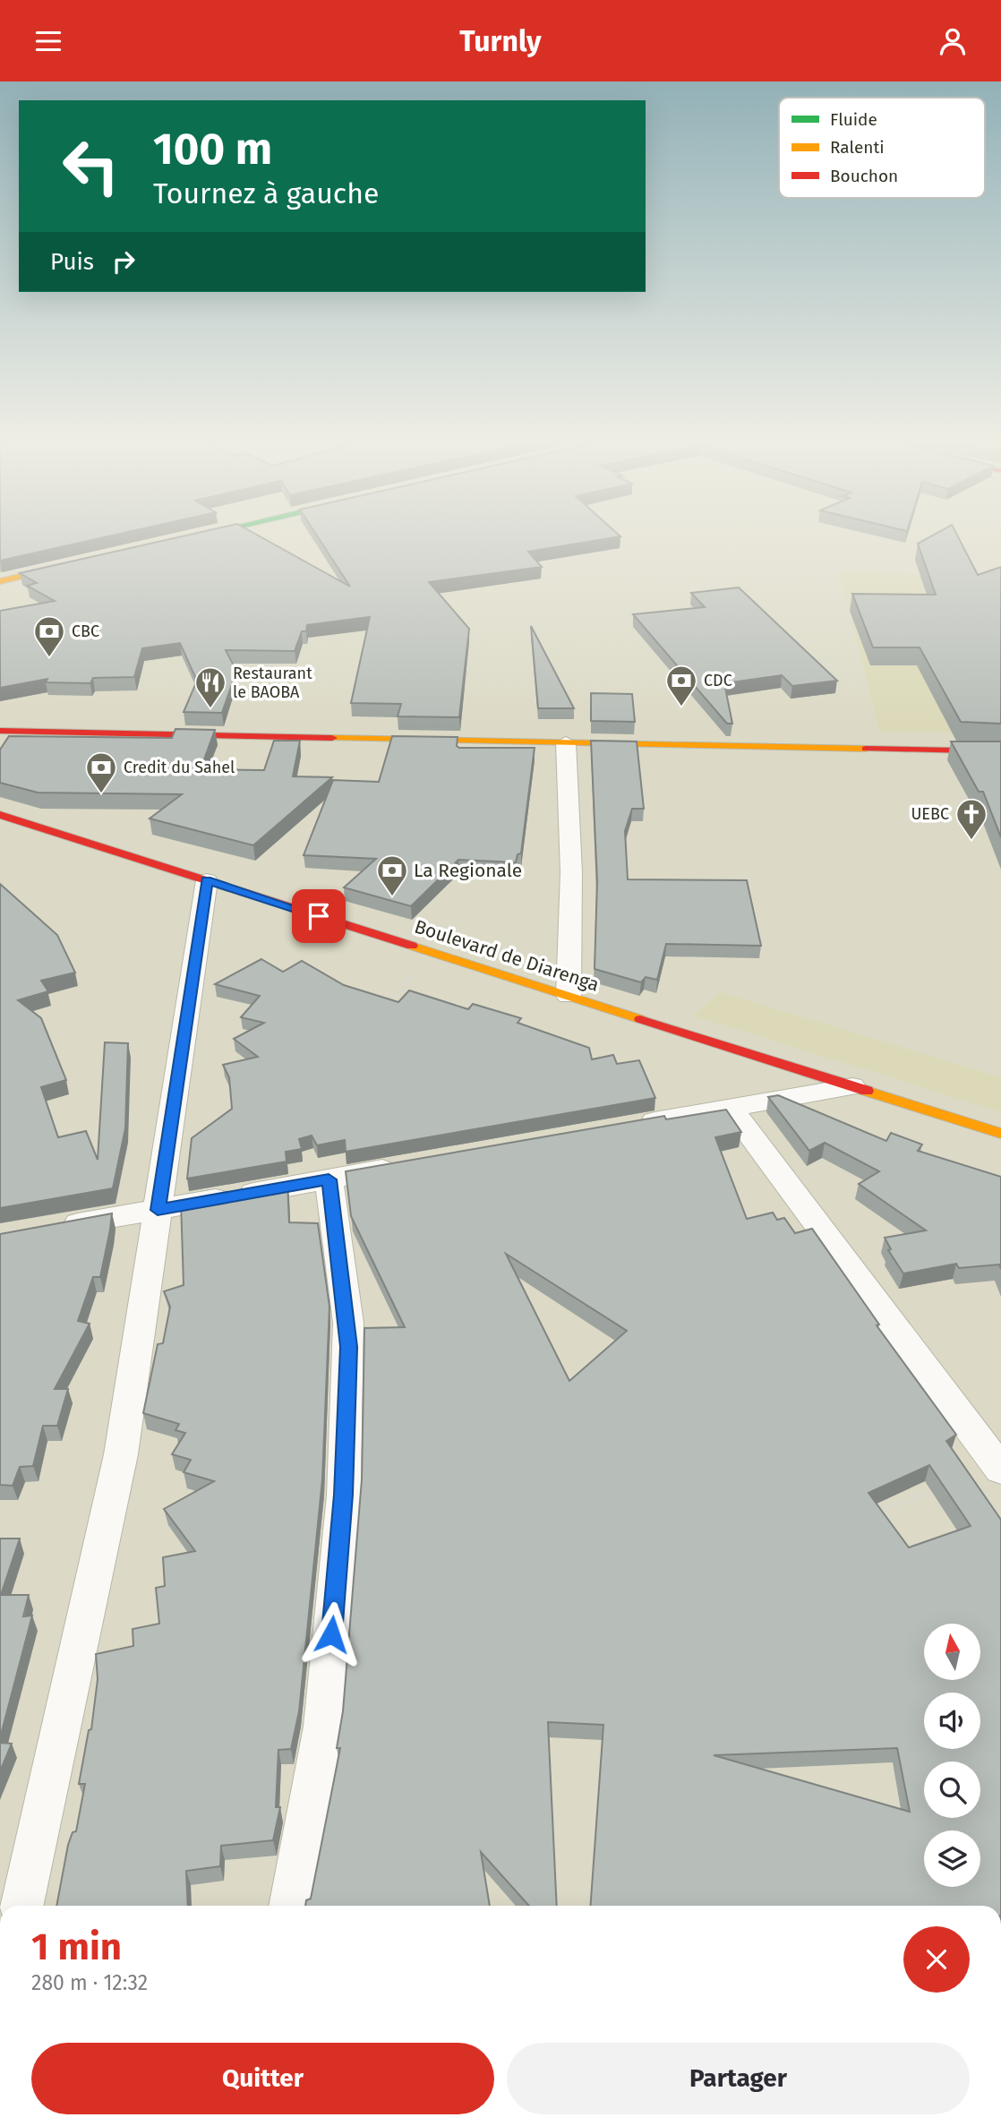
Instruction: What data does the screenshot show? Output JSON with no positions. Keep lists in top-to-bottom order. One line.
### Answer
{"streets":{"main road":["Boulevard de Diarenga"]},"places":{"bank":["CBC","CDC","Credit du Sahel","La Regionale"],"restaurant":["Restaurant le BAOBA"],"church":["UEBC"]},"legend":["Fluide","Ralenti","Bouchon"],"north":"top","page":{"header":"Turnly","turn":["100 m","Tournez à gauche"],"then":"Puis","heading":["1 min","280 m · 12:32"],"buttons":["Quitter","Partager"]}}
